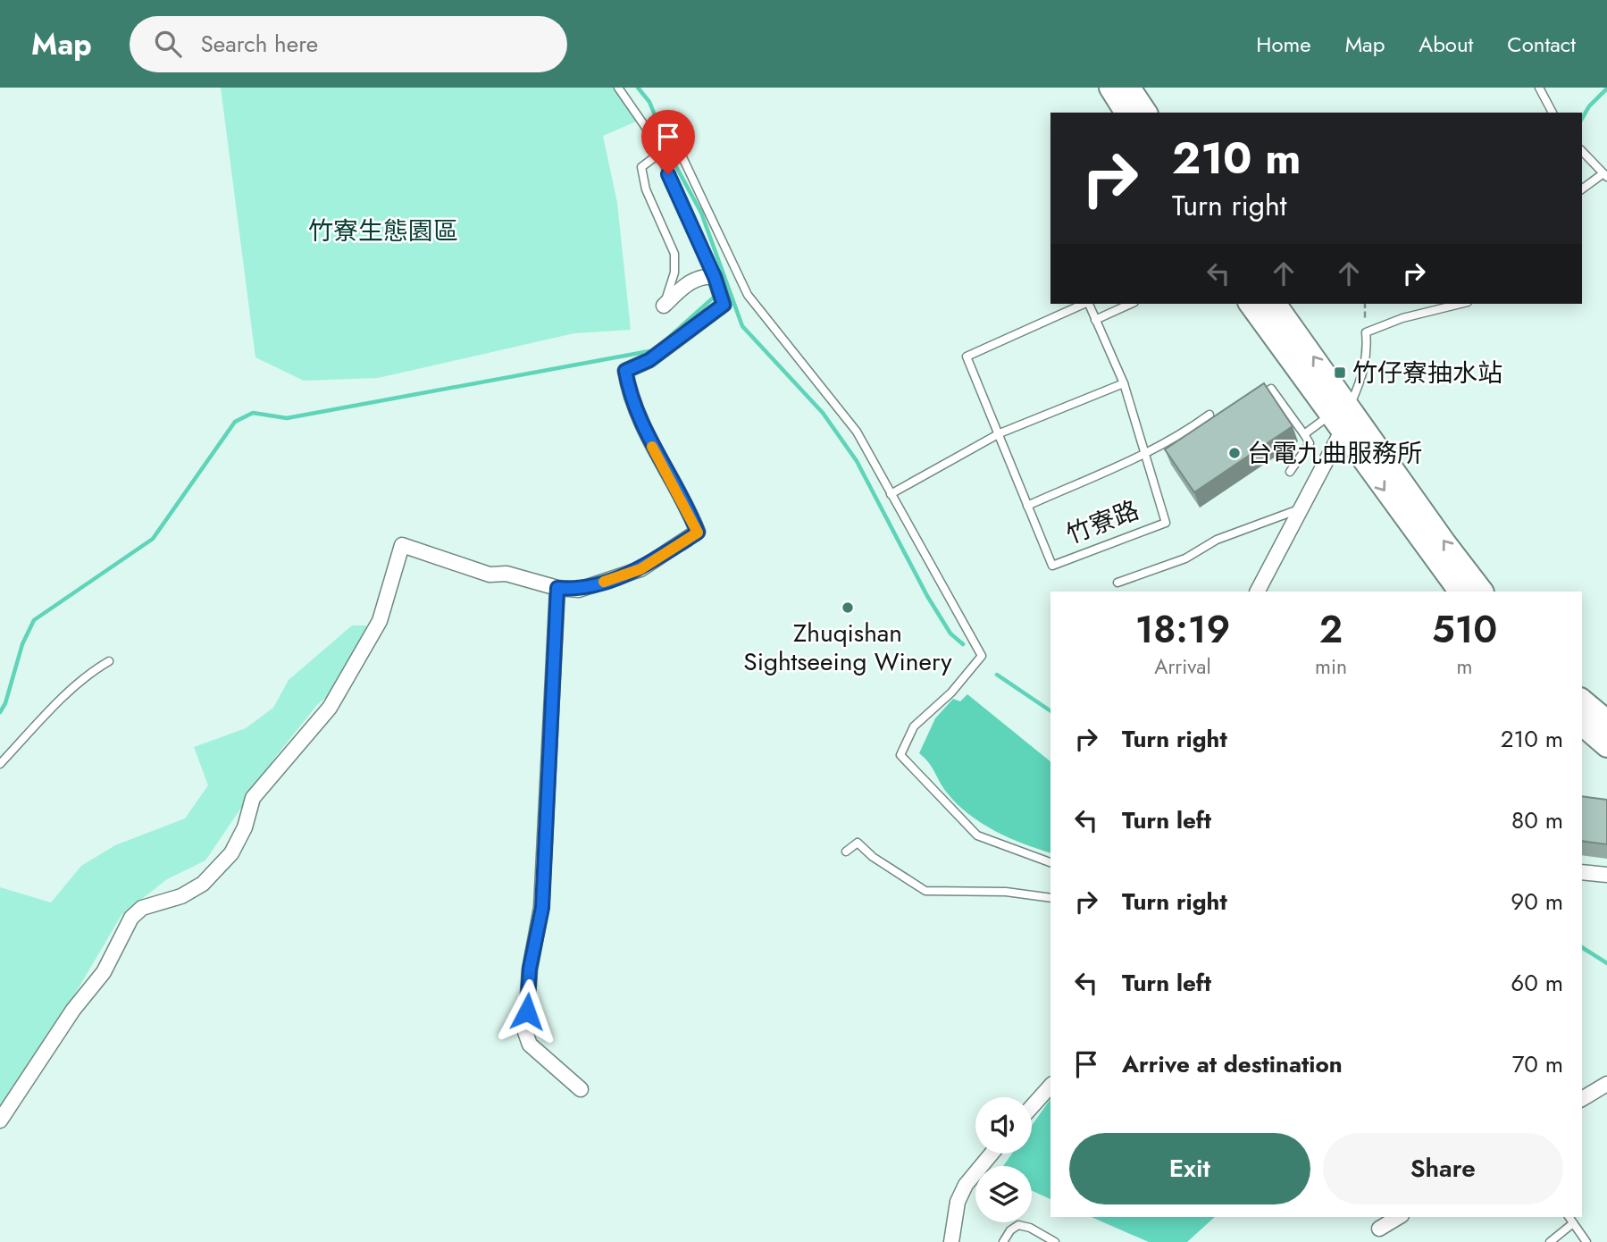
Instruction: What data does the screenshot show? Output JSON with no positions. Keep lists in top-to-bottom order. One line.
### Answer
{"streets":{"lane":["竹寮路"]},"parks":["竹寮生態園區"],"places":{"transit":["竹仔寮抽水站"],"other":["台電九曲服務所","Zhuqishan Sightseeing Winery"]},"page":{"header":"Map","search":"Search here","nav":["Home","Map","About","Contact"],"turn":["210 m","Turn right"],"eta":["18:19","Arrival","2","min","510","m"],"list":[{"name":"Turn right","value":"210 m"},{"name":"Turn left","value":"80 m"},{"name":"Turn right","value":"90 m"},{"name":"Turn left","value":"60 m"},{"name":"Arrive at destination","value":"70 m"}],"buttons":["Exit","Share"]}}
